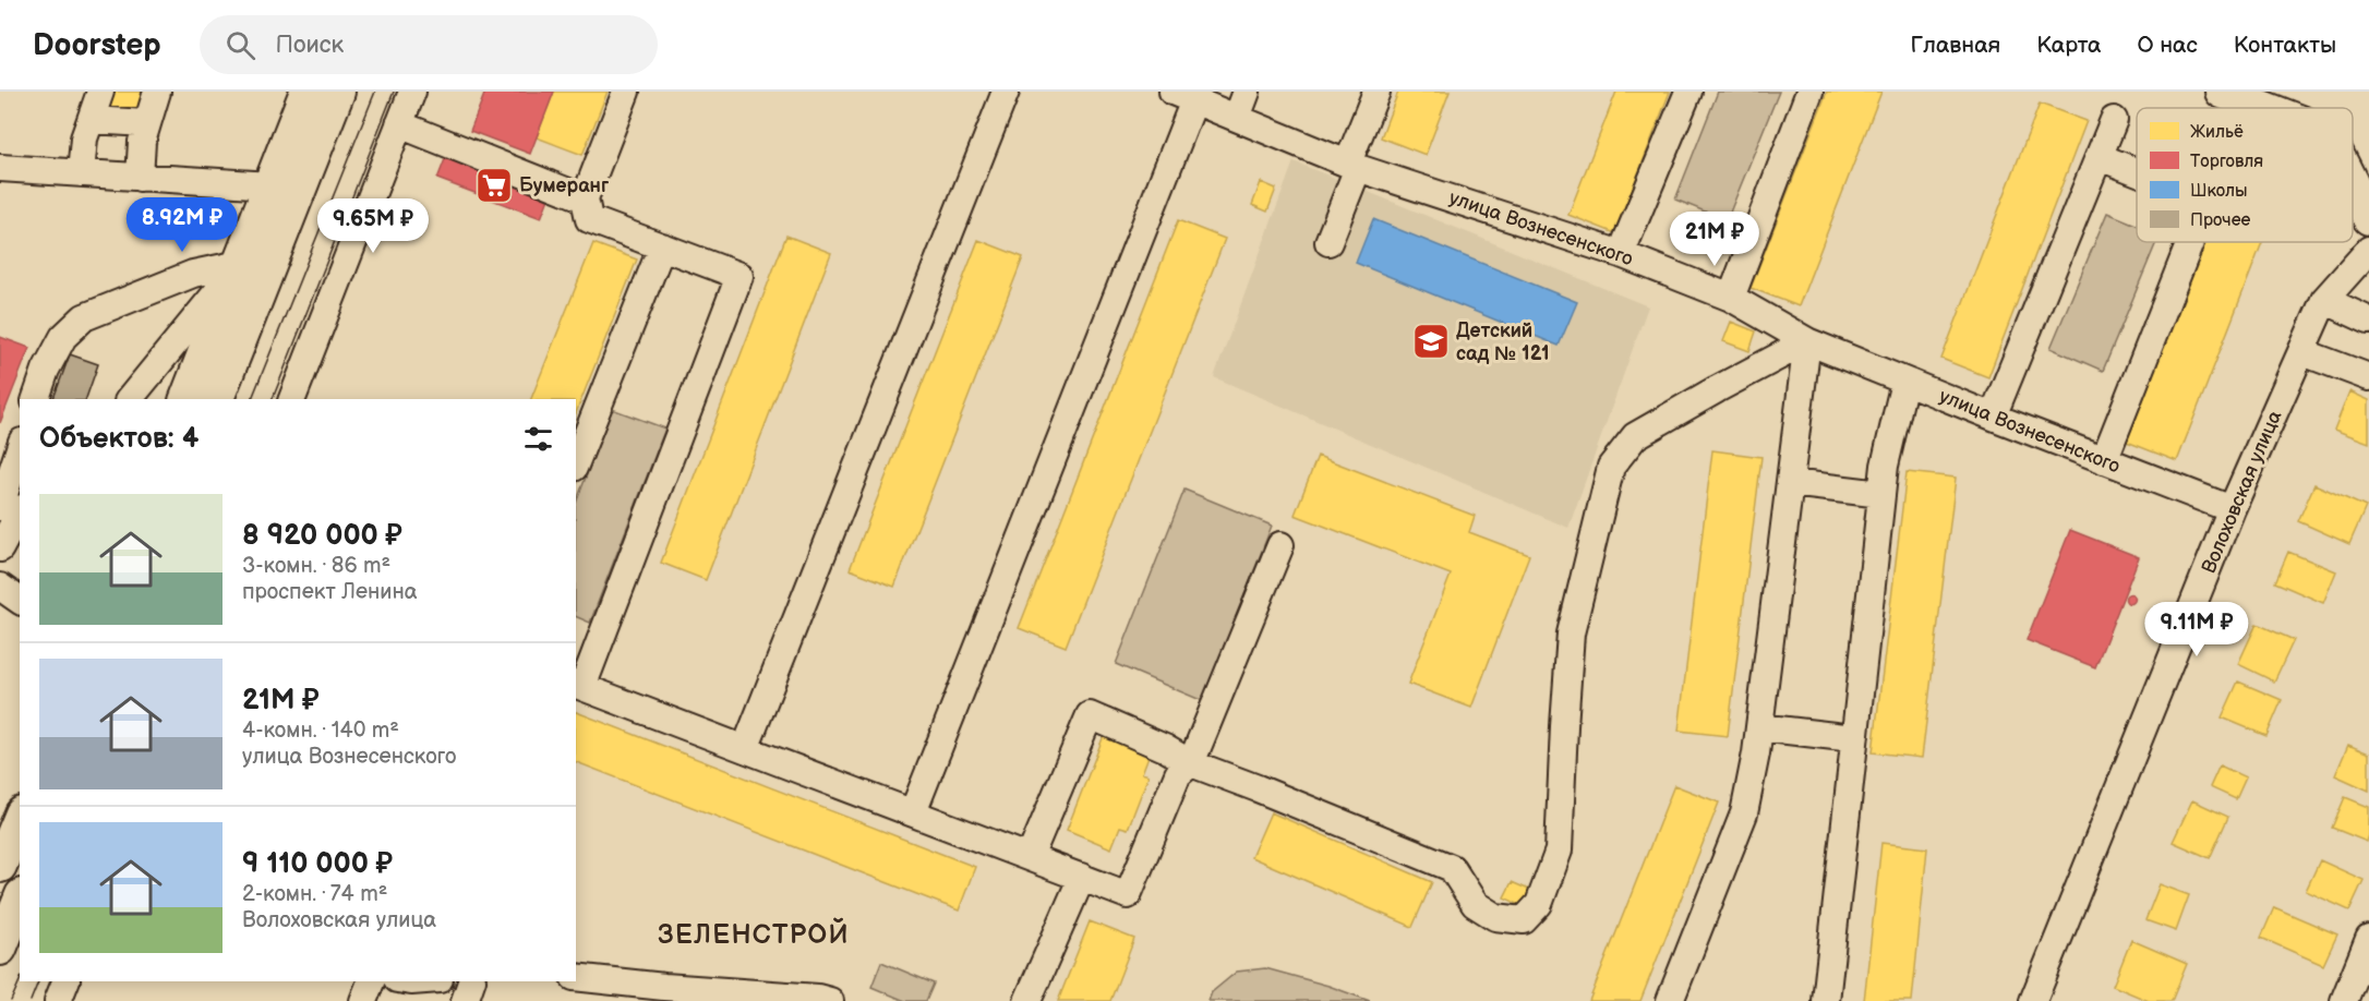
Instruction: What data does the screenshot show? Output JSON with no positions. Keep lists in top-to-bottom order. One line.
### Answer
{"streets":{"street":["улица Вознесенского","Волоховская улица"]},"crossings":[["улица Вознесенского","Волоховская улица"]],"districts":["ЗЕЛЕНСТРОЙ"],"places":{"supermarket":["Бумеранг"],"school or university":["Детский сад № 121"]},"legend":["Жильё","Торговля","Школы","Прочее"],"page":{"header":"Doorstep","search":"Поиск","nav":["Главная","Карта","О нас","Контакты"],"price":["8.92M ₽","9.65M ₽","21M ₽","9.11M ₽"],"heading":"Объектов: 4","list":[{"name":"8 920 000 ₽","note":"3-комн. · 86 m² · проспект Ленина"},{"name":"21M ₽","note":"4-комн. · 140 m² · улица Вознесенского"},{"name":"9 110 000 ₽","note":"2-комн. · 74 m² · Волоховская улица"}]}}
